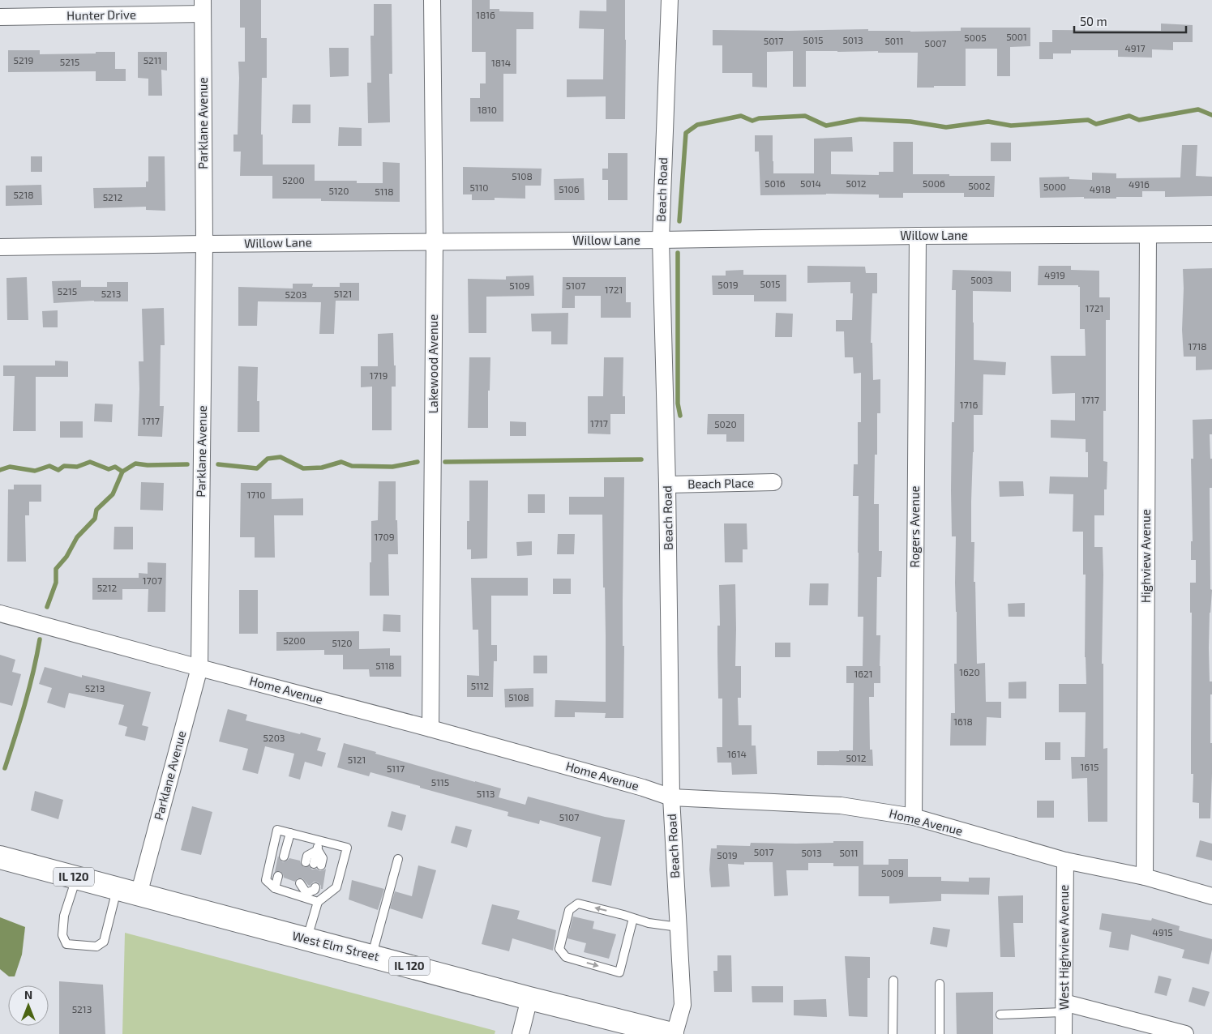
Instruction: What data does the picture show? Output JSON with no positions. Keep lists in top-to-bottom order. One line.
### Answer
{"streets":{"main road":["IL 120","West Elm Street"],"street":["Hunter Drive","Parklane Avenue","Beach Road","Willow Lane","Lakewood Avenue","Beach Place","Rogers Avenue","Highview Avenue","Home Avenue","West Highview Avenue"]},"crossings":[["Hunter Drive","Parklane Avenue"],["Parklane Avenue","Willow Lane"],["Parklane Avenue","Home Avenue"],["Parklane Avenue","West Elm Street"],["Beach Road","Willow Lane"],["Beach Road","Beach Place"],["Beach Road","Home Avenue"],["Beach Road","West Elm Street"],["Willow Lane","Lakewood Avenue"],["Willow Lane","Rogers Avenue"],["Willow Lane","Highview Avenue"],["Lakewood Avenue","Home Avenue"],["Rogers Avenue","Home Avenue"],["Highview Avenue","Home Avenue"],["Home Avenue","West Highview Avenue"]],"house_numbers":["1816","5001","5005","5015","5013","5017","5011","5007","4917","5219","5211","5215","1814","1810","5108","5200","5016","5014","5012","5006","4916","5002","5000","5110","5106","4918","5120","5118","5218","5212","4919","5003","5015","5019","5109","5107","1721","5215","5213","5121","5203","1721","1718","1719","1717","1716","1717","1717","5020","1710","1709","1707","5212","5200","5120","5118","1620","1621","5112","5213","5108","1618","5203","1614","5012","5121","1615","5117","5115","5113","5107","5017","5013","5011","5019","5009","4915","5213"],"scale_bar":"50 m","north":"top"}
